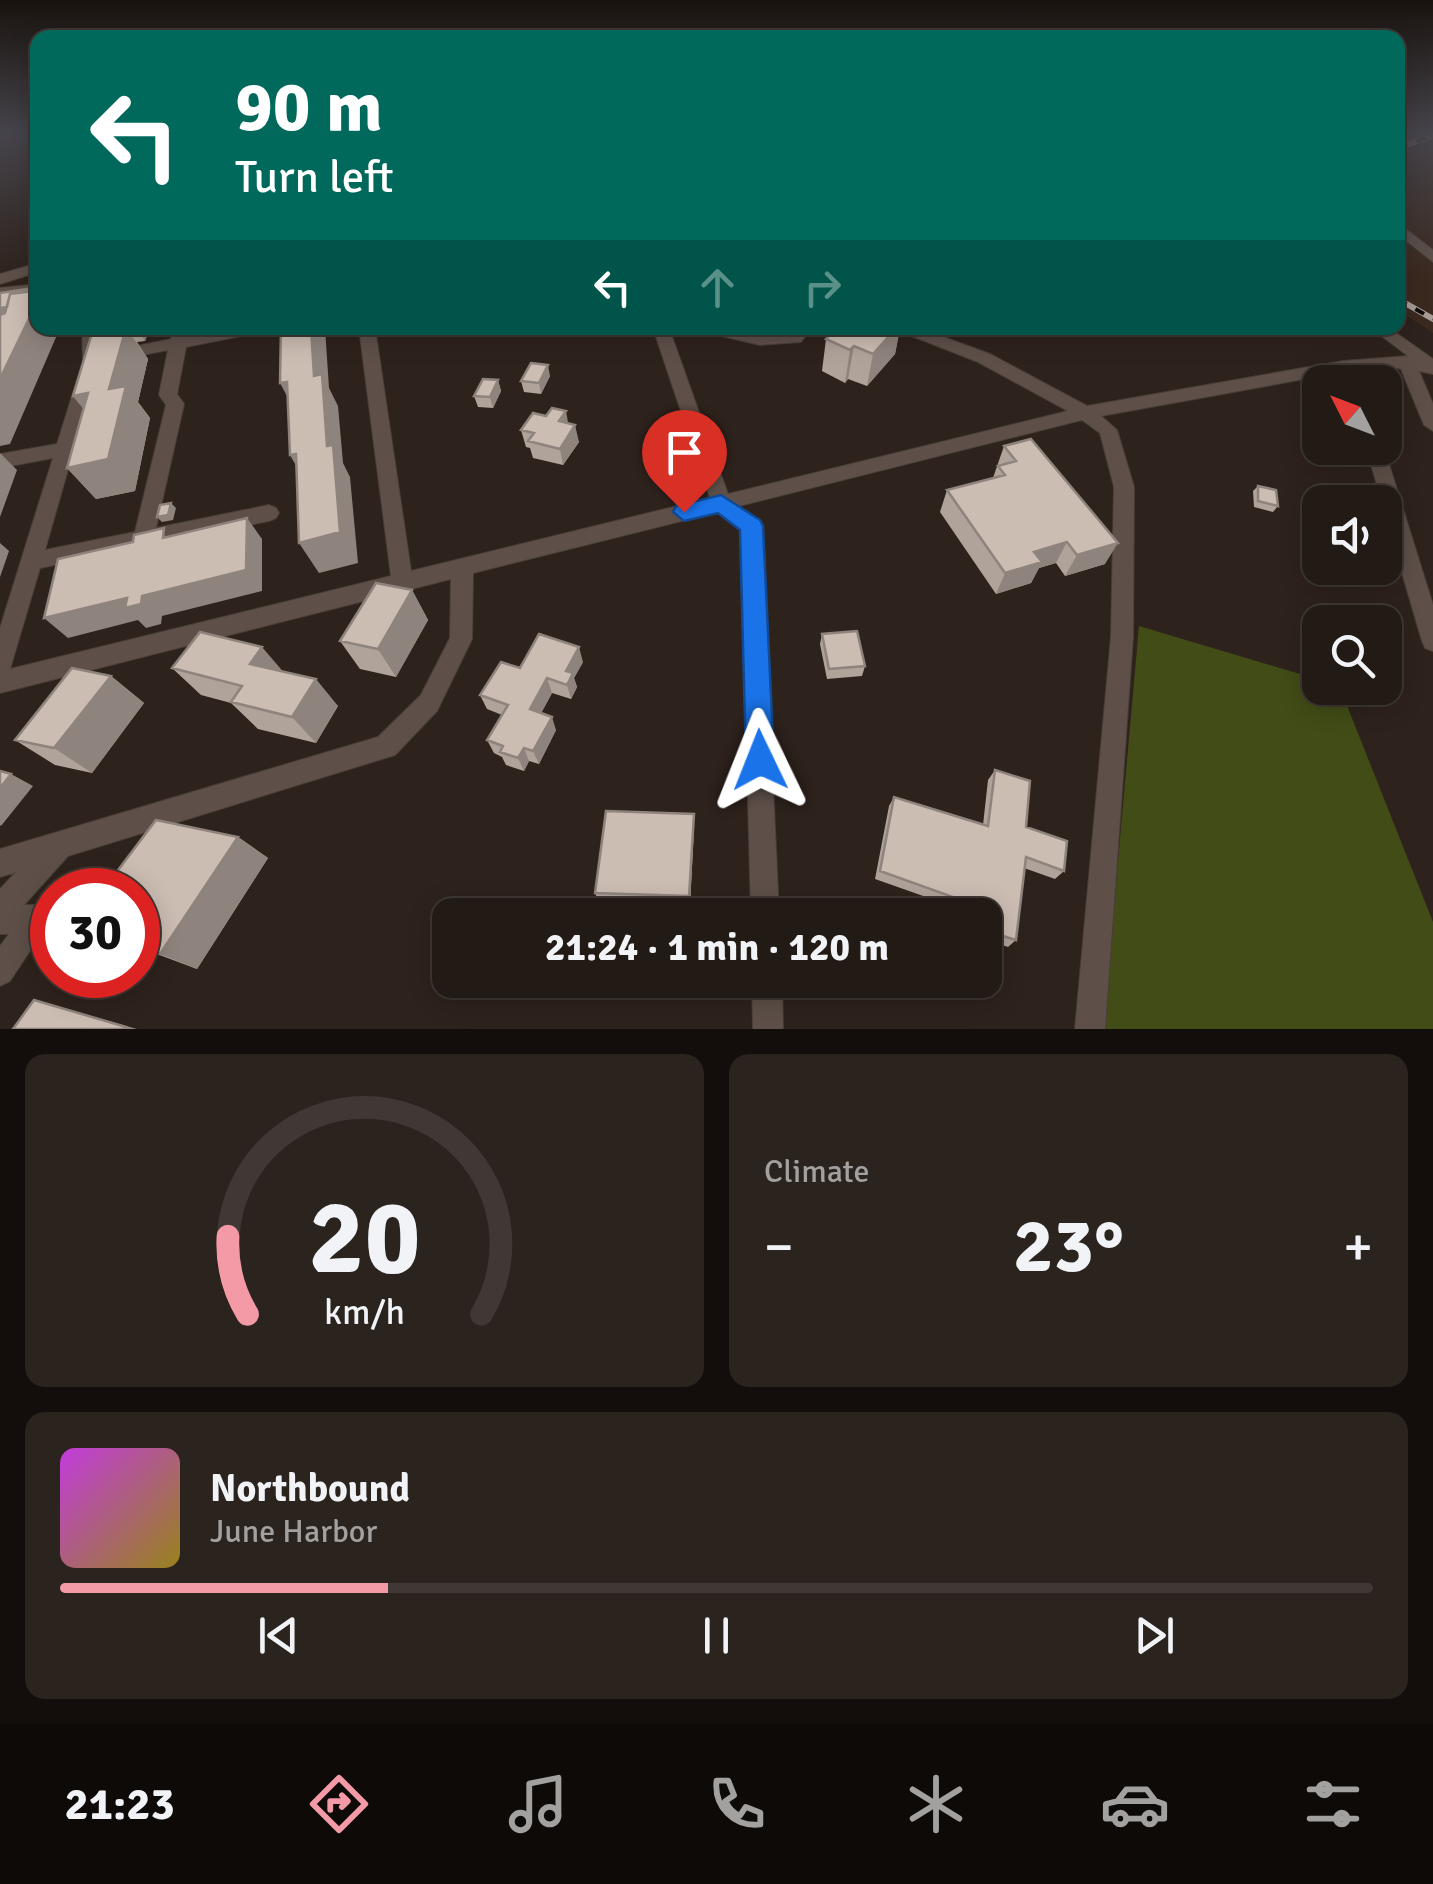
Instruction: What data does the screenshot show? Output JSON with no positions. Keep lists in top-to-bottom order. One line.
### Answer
{"north":"top left","page":{"turn":["90 m","Turn left"],"limit":"30","trip":"21:24 · 1 min · 120 m","tile":"Climate","heat":["−","23°","+"],"song":["Northbound","June Harbor"],"tabs":"21:23","gauge":["20","km/h"]}}
